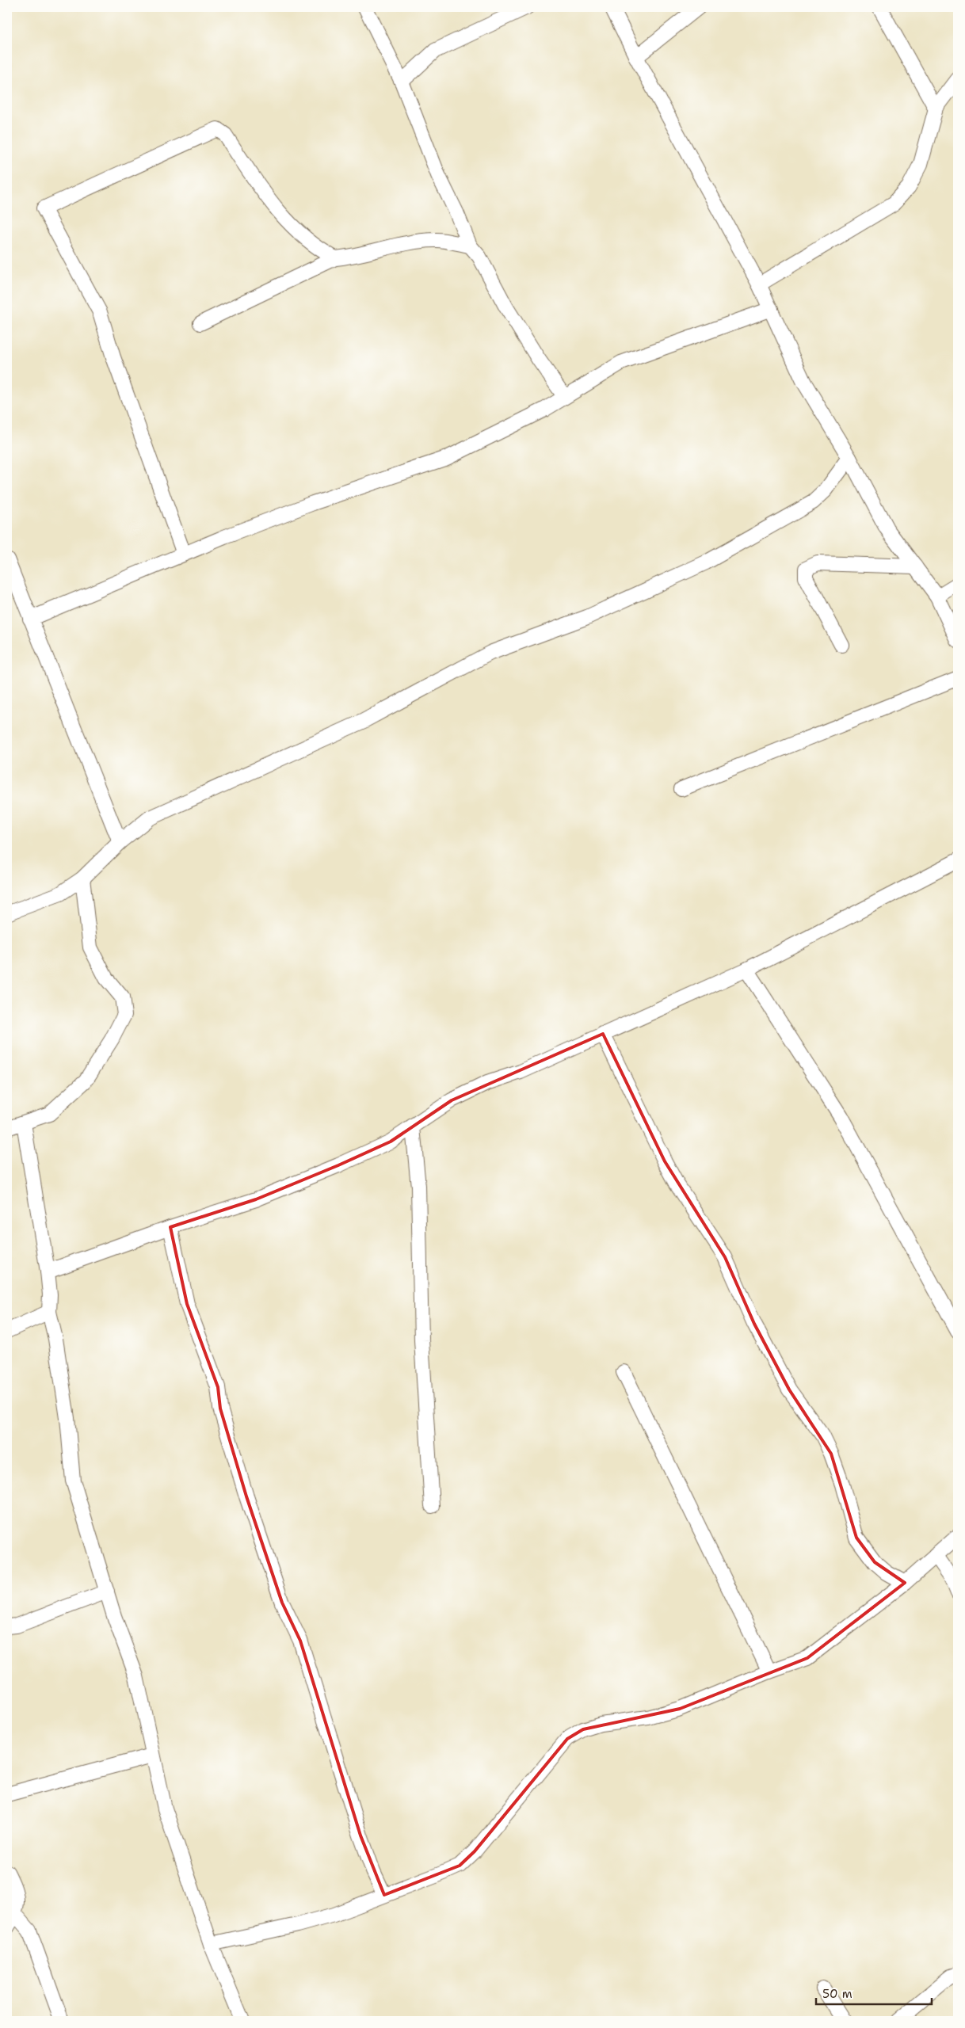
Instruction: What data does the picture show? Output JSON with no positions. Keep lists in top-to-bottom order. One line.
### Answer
{"scale_bar":"50 m"}
